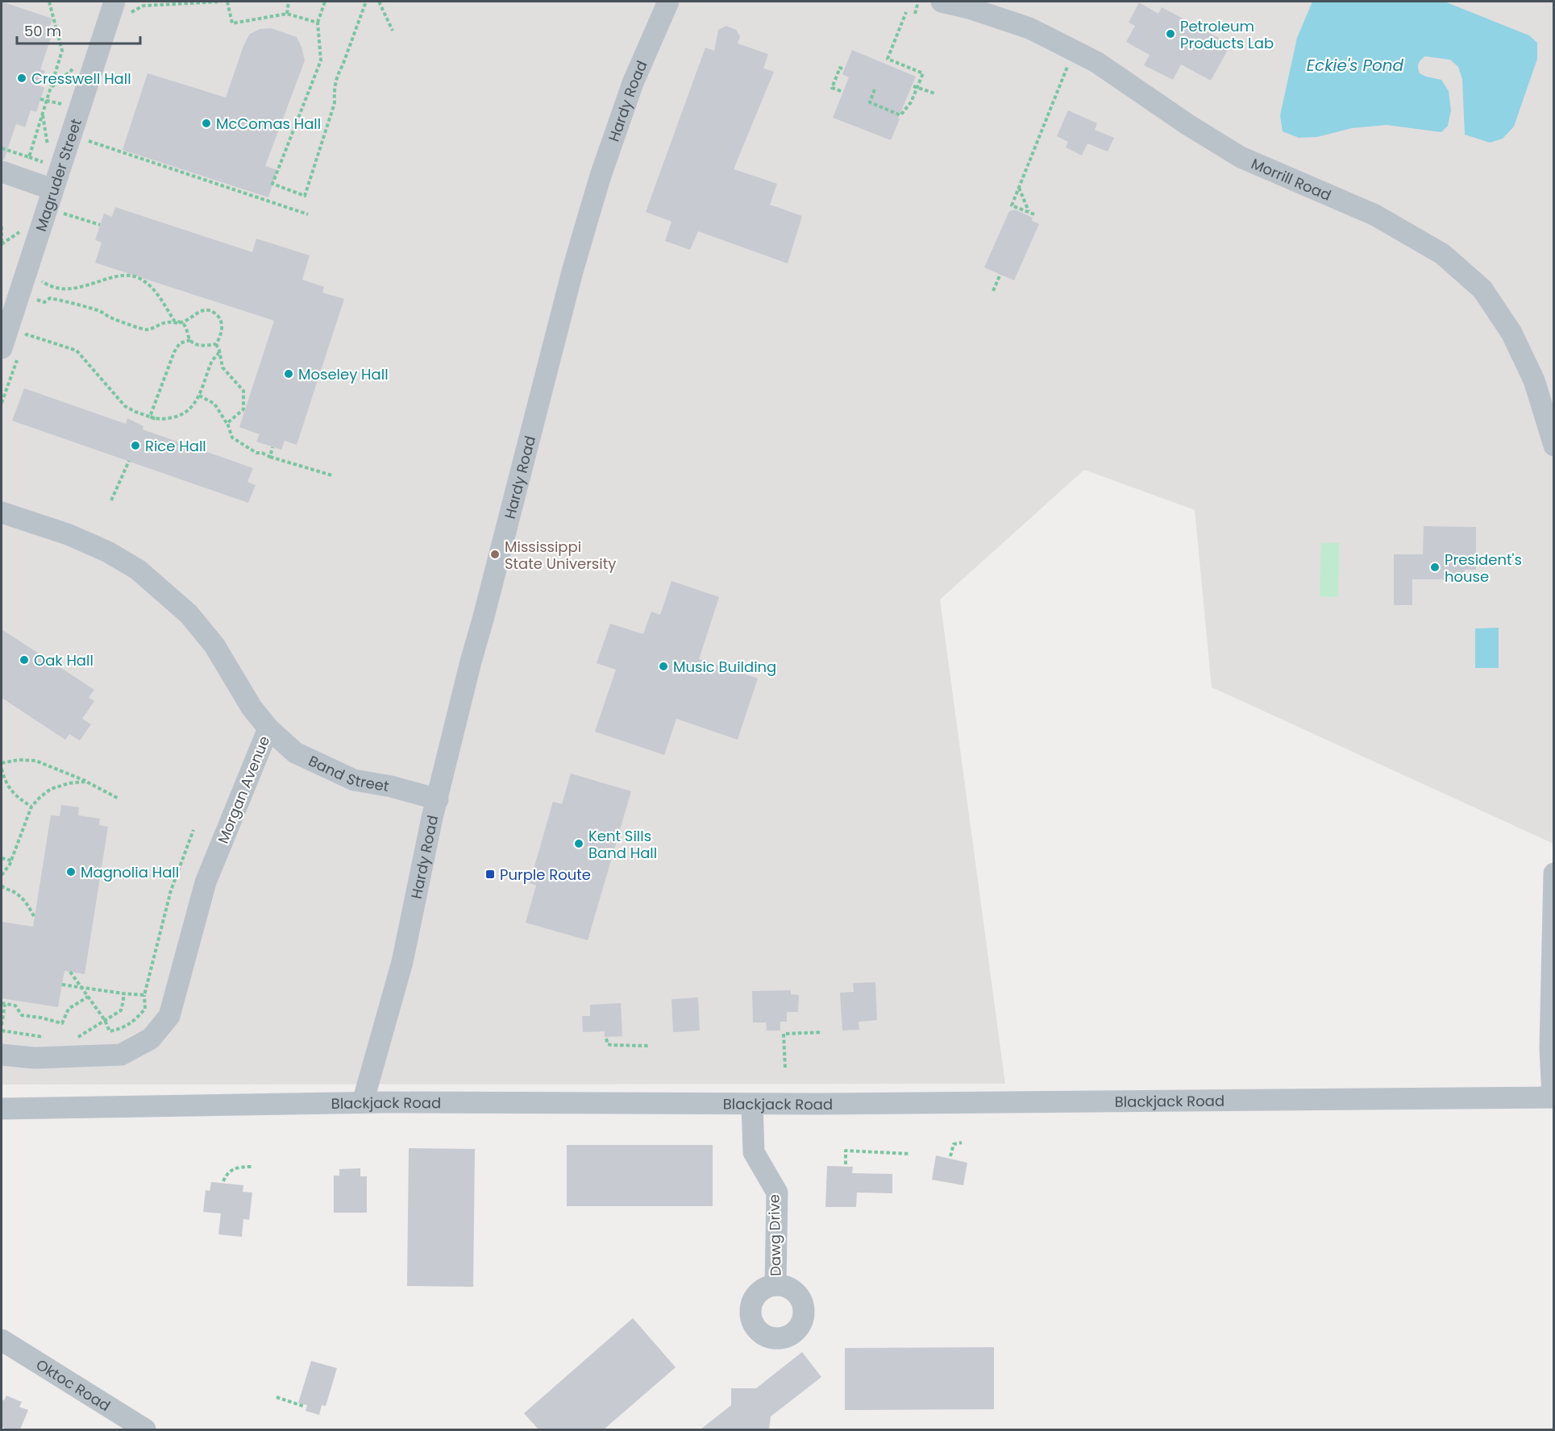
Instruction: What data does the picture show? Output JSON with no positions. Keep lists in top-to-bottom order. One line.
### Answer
{"streets":{"street":["Hardy Road","Magruder Street","Morrill Road","Band Street","Morgan Avenue","Blackjack Road","Dawg Drive","Oktoc Road"]},"crossings":[["Hardy Road","Band Street"],["Hardy Road","Blackjack Road"],["Band Street","Morgan Avenue"],["Blackjack Road","Dawg Drive"]],"water":["Eckie's Pond"],"places":{"other":["Petroleum Products Lab","Cresswell Hall","McComas Hall","Moseley Hall","Rice Hall","Mississippi State University","President's house","Oak Hall","Music Building","Kent Sills Band Hall","Magnolia Hall"],"transit":["Purple Route"]},"scale_bar":"50 m"}
